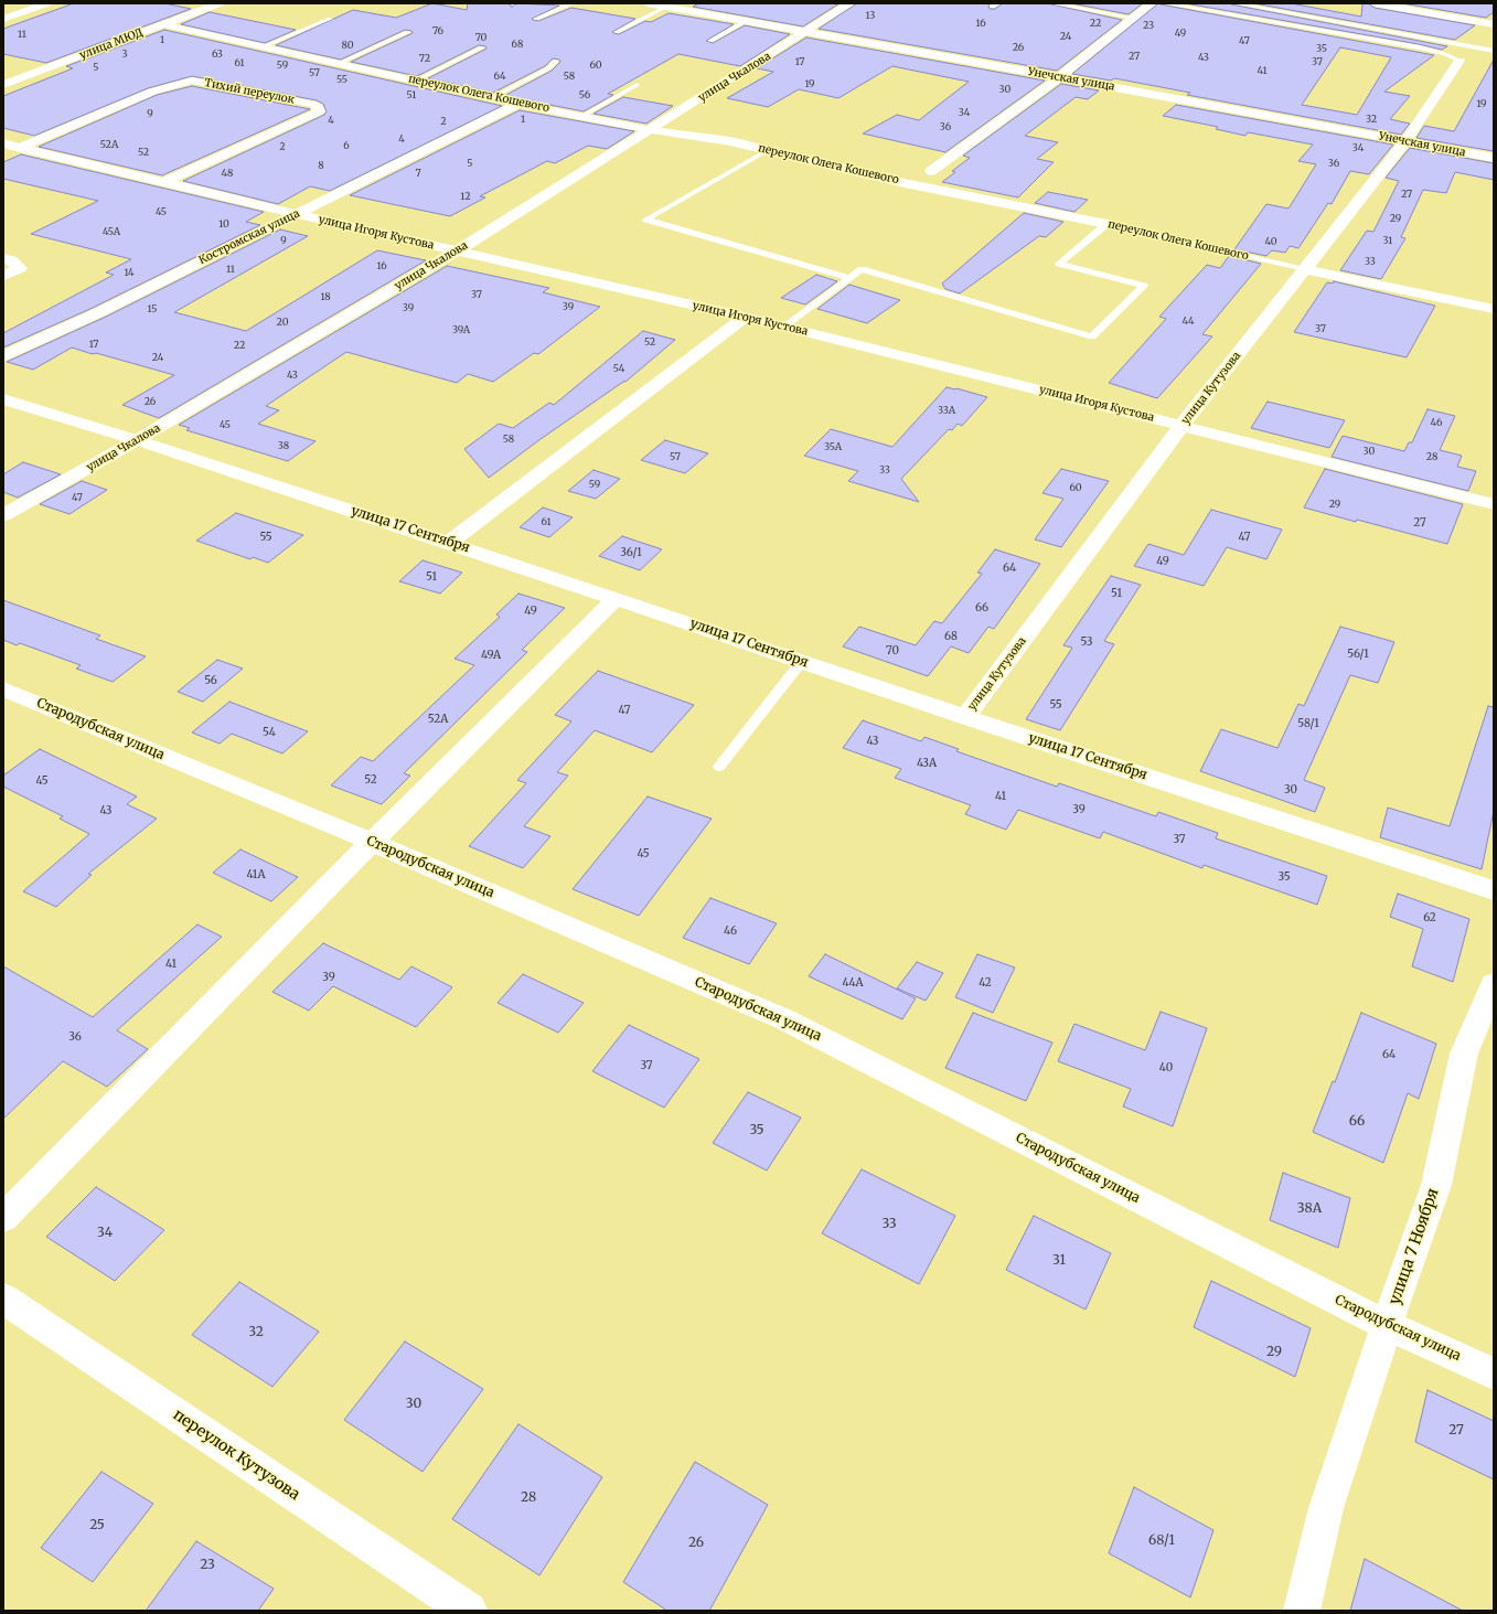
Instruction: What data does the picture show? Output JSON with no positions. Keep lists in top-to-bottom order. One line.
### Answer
{"streets":{"street":["улица МЮД","улица Чкалова","Унечская улица","Тихий переулок","переулок Олега Кошевого","улица Игоря Кустова","Костромская улица","улица Кутузова","улица 17 Сентября","Стародубская улица","улица 7 Ноября","переулок Кутузова"]},"crossings":[["улица МЮД","переулок Олега Кошевого"],["улица Чкалова","Унечская улица"],["улица Чкалова","переулок Олега Кошевого"],["улица Чкалова","улица Игоря Кустова"],["улица Чкалова","улица 17 Сентября"],["Унечская улица","улица Кутузова"],["Тихий переулок","улица Игоря Кустова"],["переулок Олега Кошевого","Костромская улица"],["переулок Олега Кошевого","улица Кутузова"],["улица Игоря Кустова","Костромская улица"],["улица Игоря Кустова","улица Кутузова"],["улица Кутузова","улица 17 Сентября"],["Стародубская улица","улица 7 Ноября"]],"house_numbers":["13","16","22","23","76","49","11","24","70","1","47","68","80","26","35","3","63","27","43","72","17","37","61","59","60","5","41","57","64","58","55","19","30","51","56","19","34","9","1","32","4","2","36","4","52А","6","2","34","52","5","36","8","48","7","27","12","45","29","10","45А","9","31","40","33","16","11","14","37","18","39","39","15","44","20","37","39А","52","17","22","24","54","43","26","33А","46","45","58","38","35А","30","57","28","33","59","60","47","29","61","27","55","47","36/1","49","64","51","51","66","49","68","53","70","56/1","49А","56","55","47","52А","58/1","54","43","43А","52","45","30","41","39","43","37","45","41А","35","62","46","41","39","44А","42","36","64","37","40","66","35","38А","33","34","31","32","29","30","27","28","25","68/1","26","23"]}
